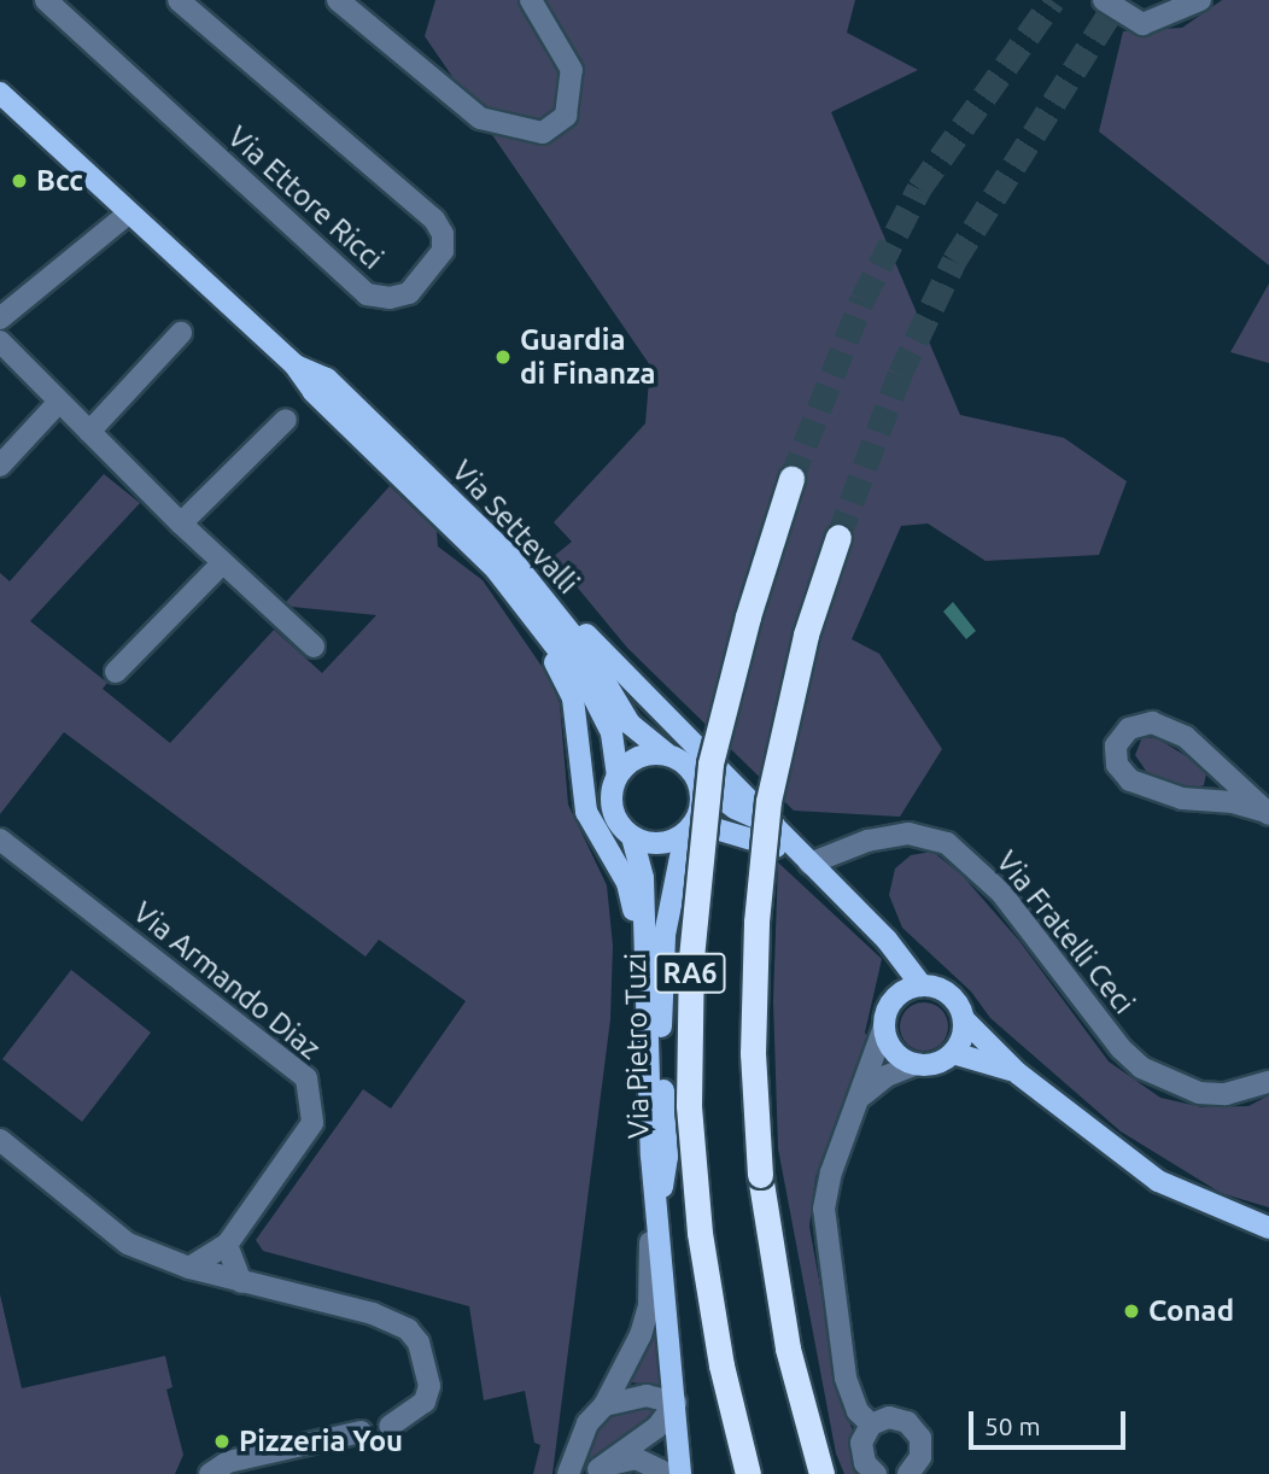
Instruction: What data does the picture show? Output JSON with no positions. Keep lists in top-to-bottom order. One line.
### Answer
{"streets":{"highway":["RA6"],"main road":["Via Settevalli","Via Pietro Tuzi"],"street":["Via Ettore Ricci","Via Fratelli Ceci","Via Armando Diaz"]},"crossings":[["Via Settevalli","Via Pietro Tuzi"]],"places":["Bcc","Guardia di Finanza","Conad","Pizzeria You"],"scale_bar":"50 m"}
